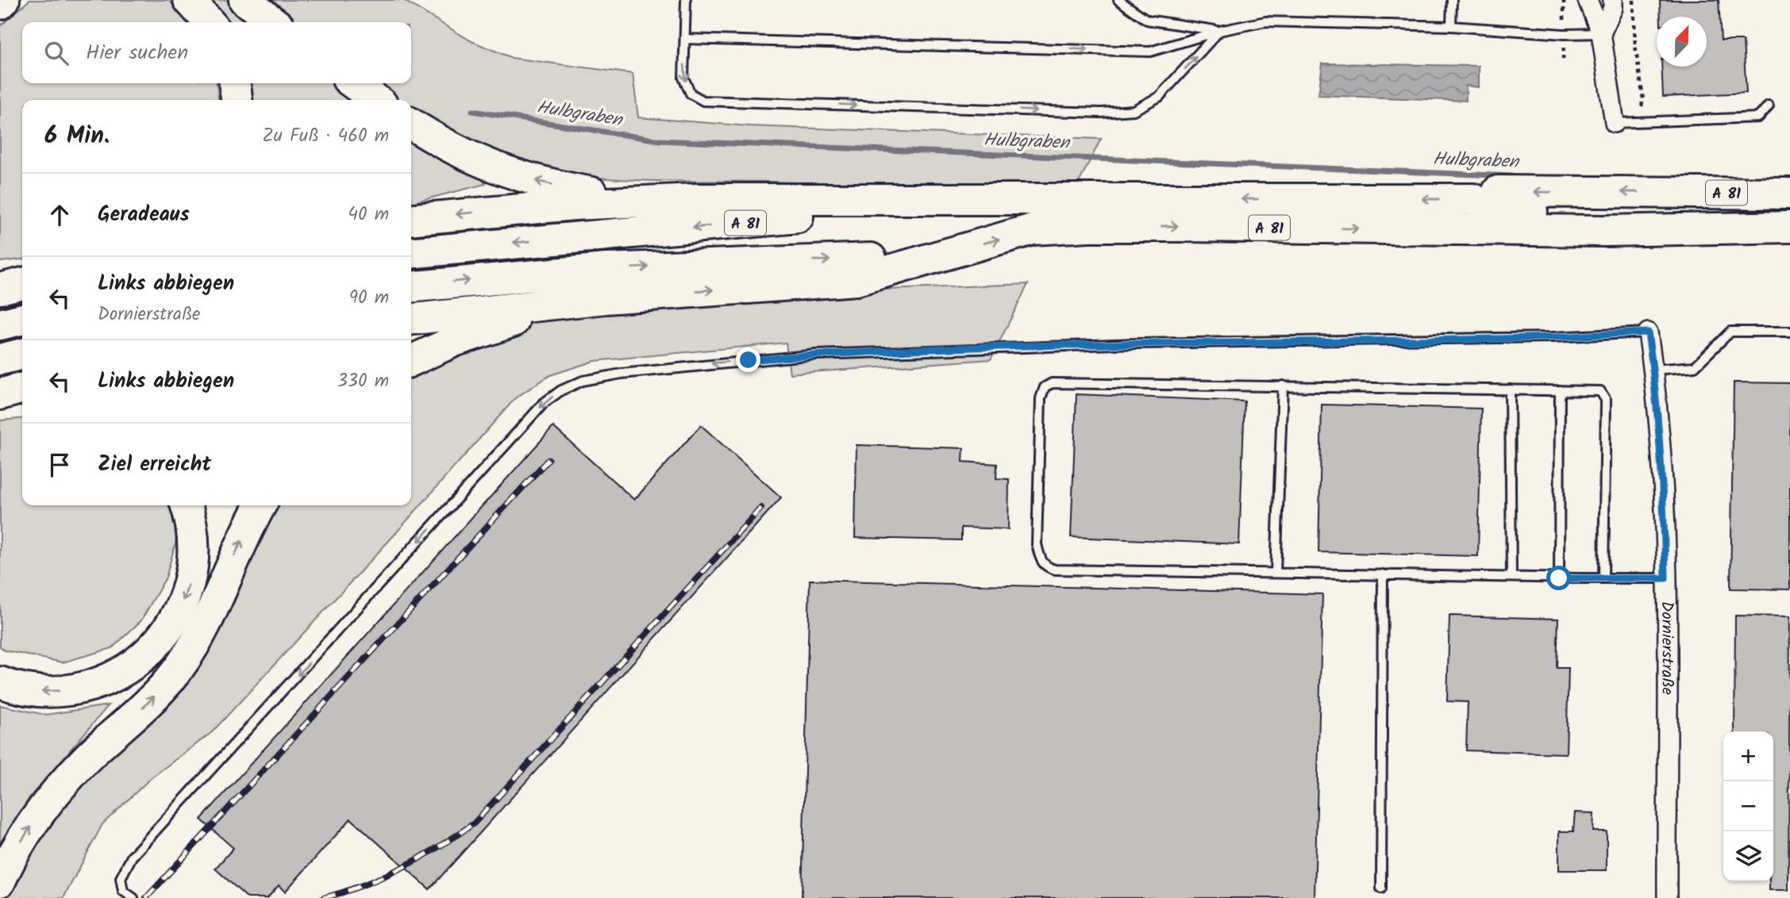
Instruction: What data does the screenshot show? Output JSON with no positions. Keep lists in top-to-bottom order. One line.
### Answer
{"streets":{"highway":["A 81"],"street":["Dornierstraße"]},"water":["Hulbgraben"],"north":"top right","page":{"search":"Hier suchen","heading":["6 Min.","Zu Fuß · 460 m"],"list":[["Geradeaus","40 m"],["Links abbiegen","Dornierstraße","90 m"],["Links abbiegen","330 m"],"Ziel erreicht"],"map_buttons":["+","−"]}}
